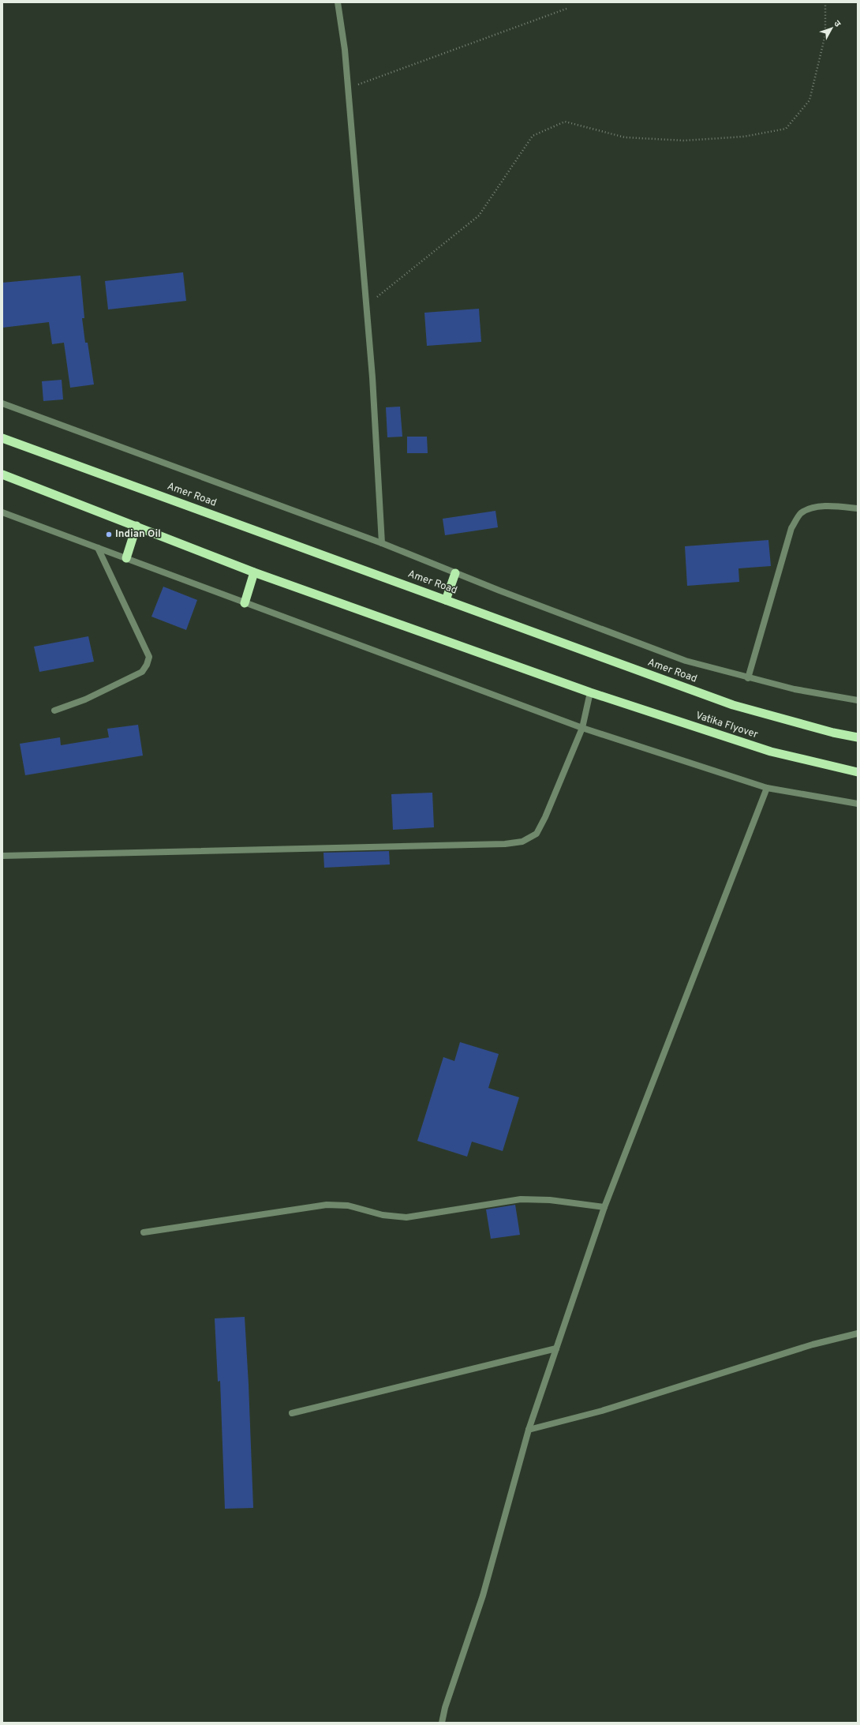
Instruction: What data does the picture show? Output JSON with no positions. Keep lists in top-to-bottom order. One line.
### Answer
{"streets":{"highway":["Amer Road","Vatika Flyover"]},"places":["Indian Oil"],"north":"top right"}
